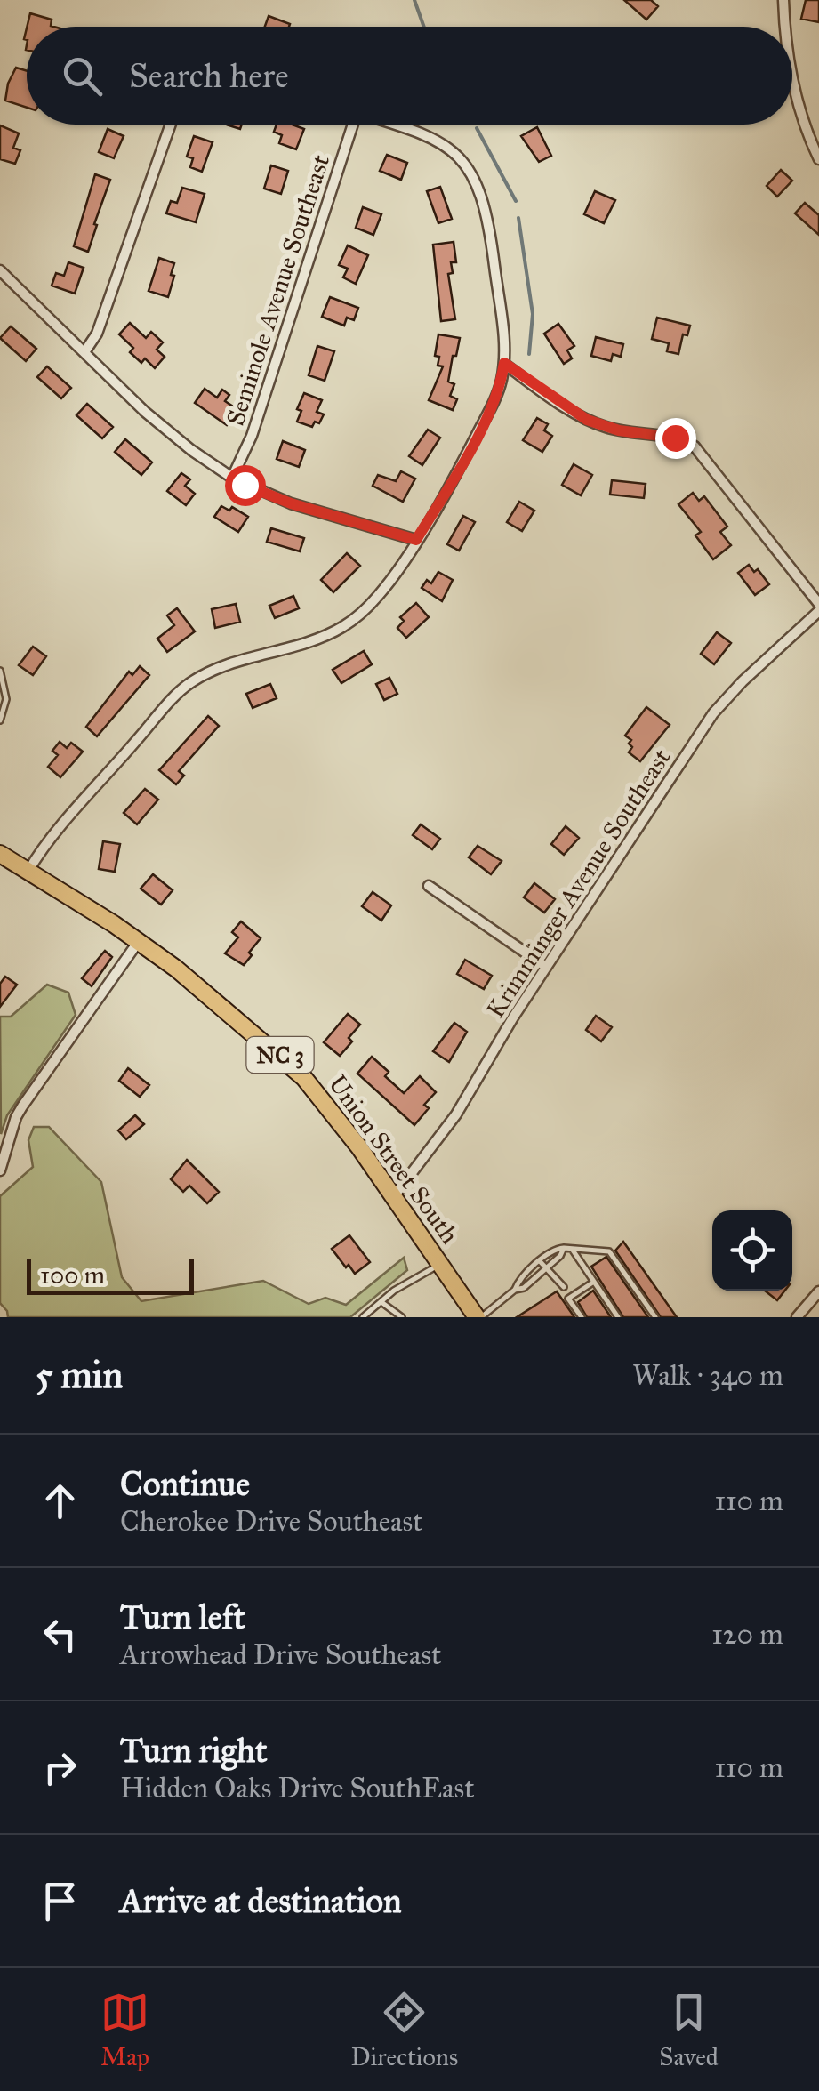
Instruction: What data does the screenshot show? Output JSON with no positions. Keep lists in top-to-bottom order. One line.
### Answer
{"streets":{"main road":["NC 3","Union Street South"],"street":["Seminole Avenue Southeast","Krimminger Avenue Southeast"]},"crossings":[["Krimminger Avenue Southeast","Union Street South"]],"scale_bar":"100 m","page":{"search":"Search here","scale":"100 m","heading":["5 min","Walk · 340 m"],"list":[["Continue","Cherokee Drive Southeast","110 m"],["Turn left","Arrowhead Drive Southeast","120 m"],["Turn right","Hidden Oaks Drive SouthEast","110 m"],"Arrive at destination"],"nav":["Map","Directions","Saved"]}}
